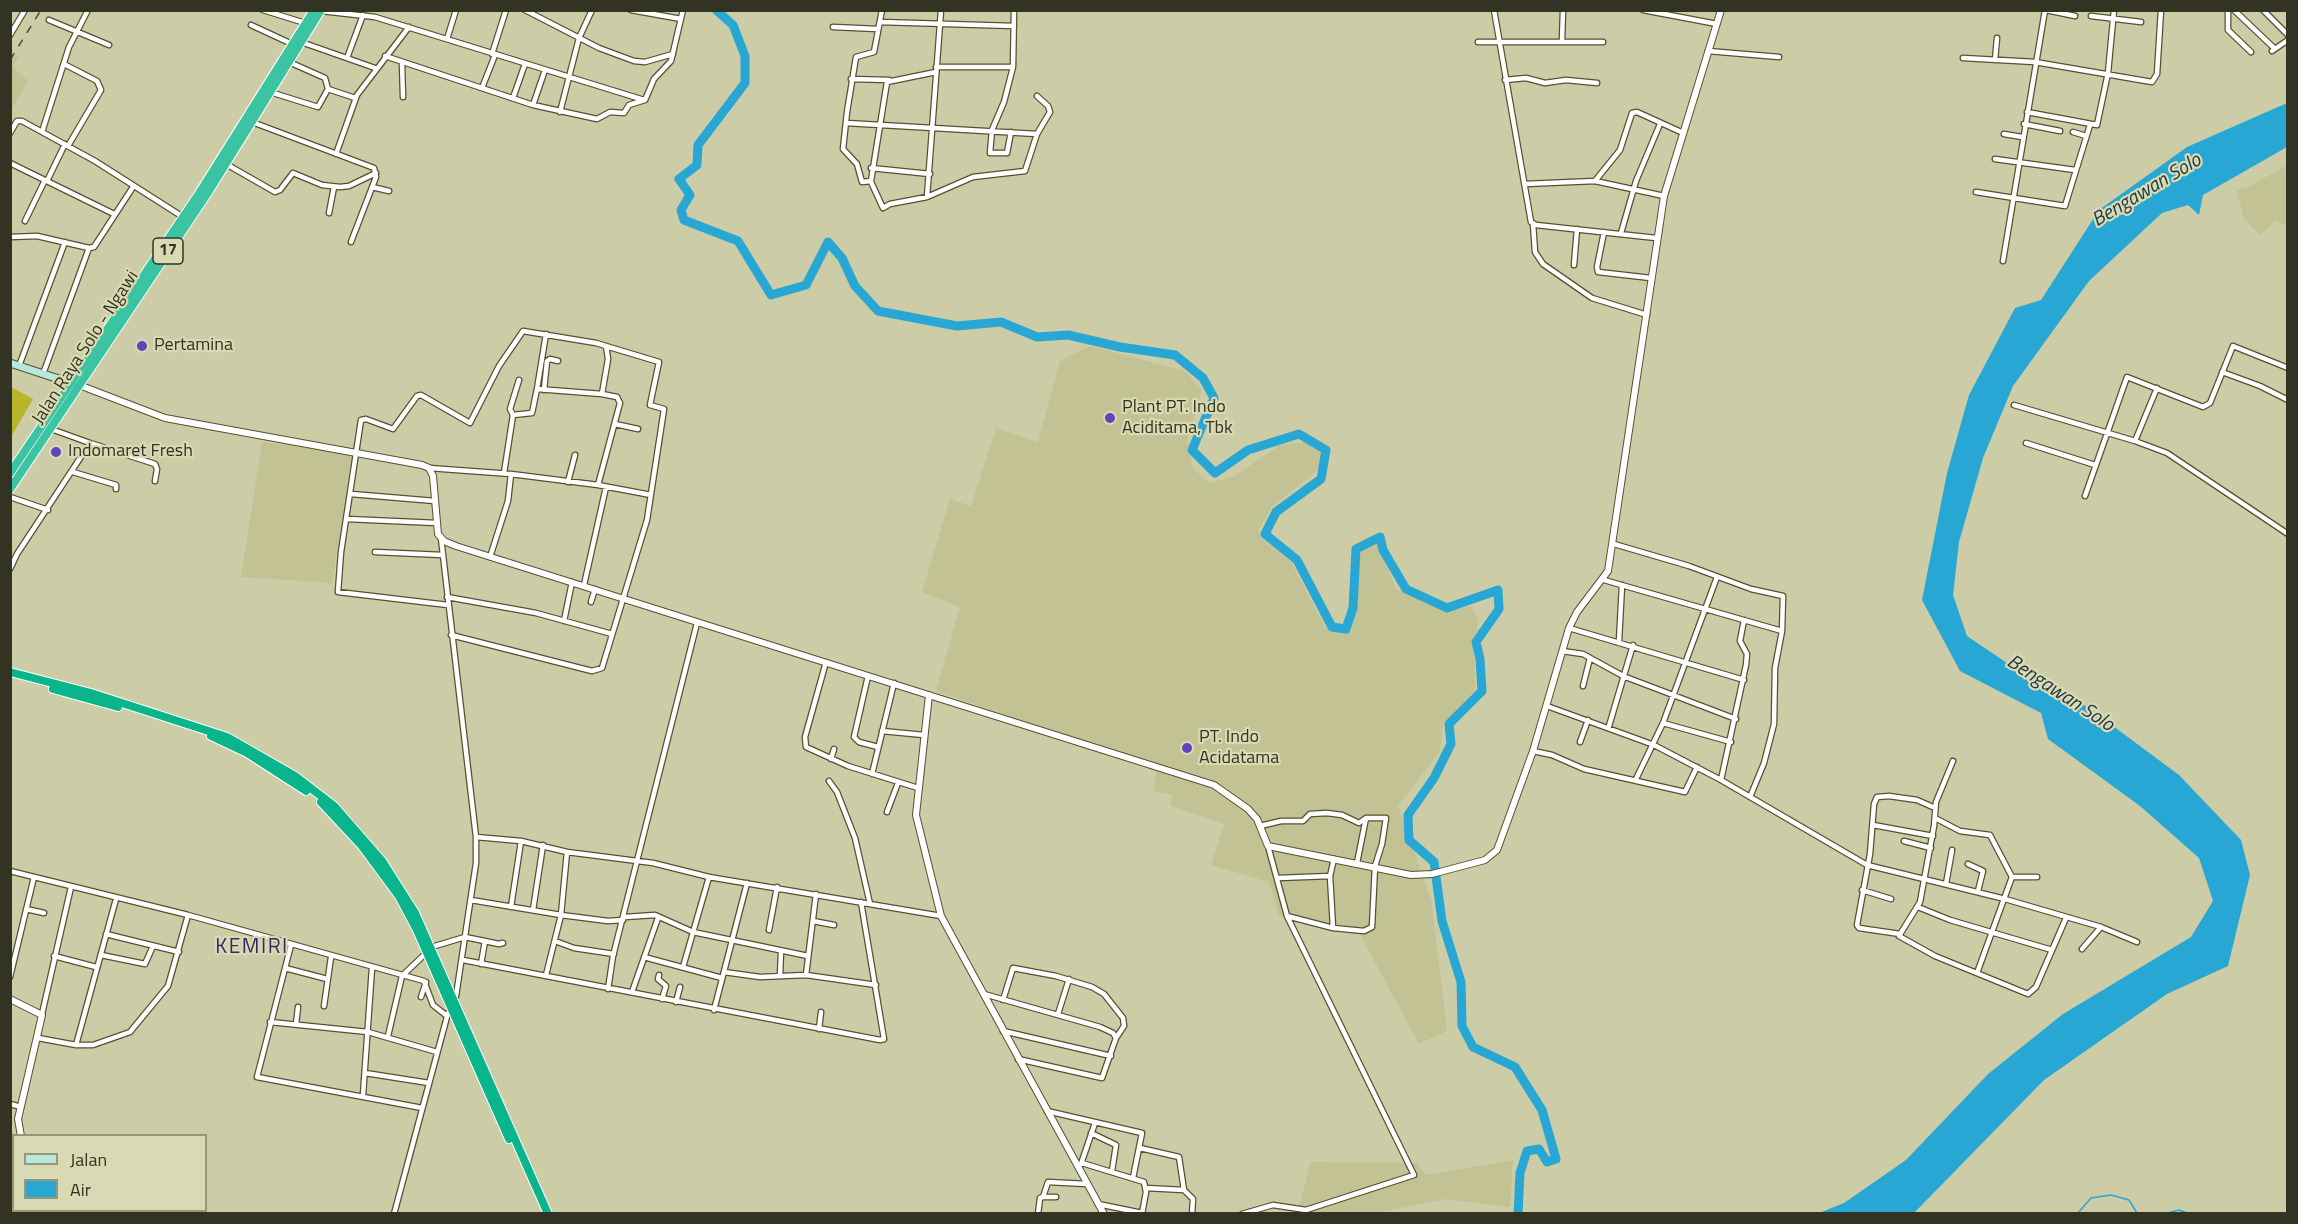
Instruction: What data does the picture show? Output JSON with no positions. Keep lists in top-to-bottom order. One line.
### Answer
{"streets":{"highway":["17","Jalan Raya Solo - Ngawi"]},"districts":["KEMIRI"],"water":["Bengawan Solo"],"places":["Pertamina","Plant PT. Indo Aciditama, Tbk","Indomaret Fresh","PT. Indo Acidatama"],"legend":["Jalan","Air"]}
